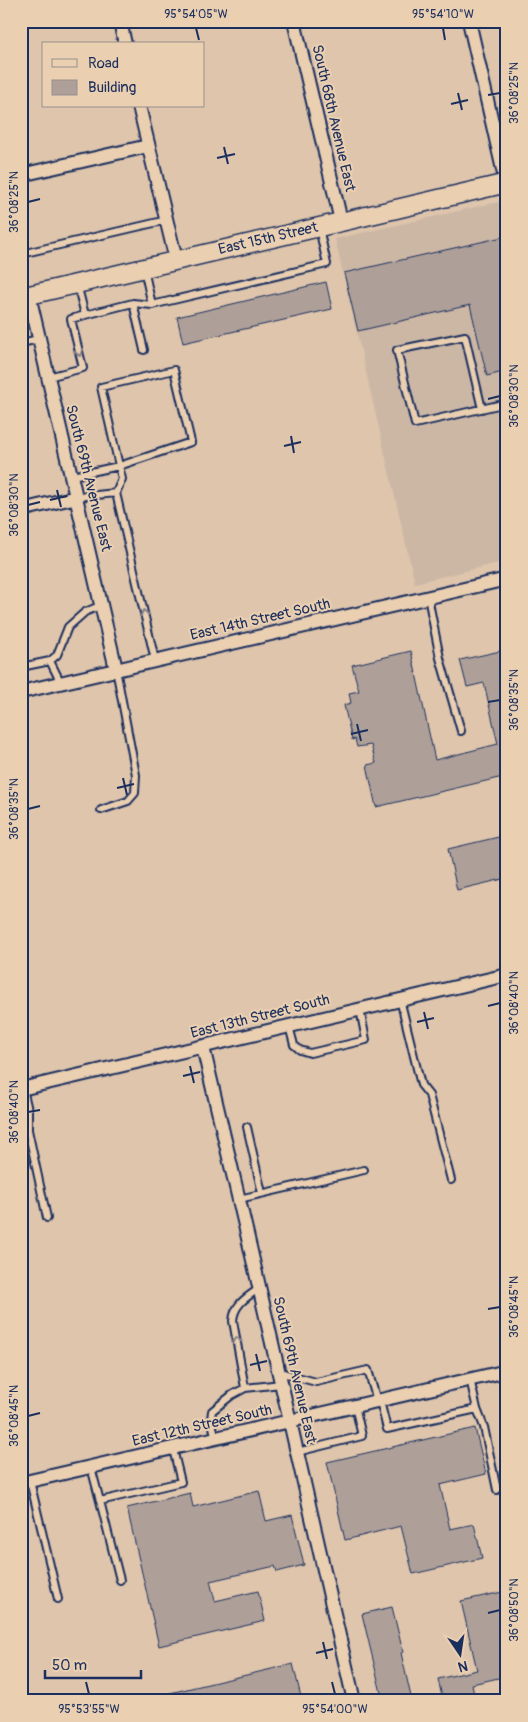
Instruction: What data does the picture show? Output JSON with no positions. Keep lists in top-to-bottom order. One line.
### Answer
{"streets":{"main road":["East 15th Street"],"street":["South 68th Avenue East","South 69th Avenue East","East 14th Street South","East 13th Street South","East 12th Street South"]},"crossings":[["South 68th Avenue East","East 15th Street"],["East 15th Street","South 69th Avenue East"],["South 69th Avenue East","East 14th Street South"],["South 69th Avenue East","East 13th Street South"],["South 69th Avenue East","East 12th Street South"]],"legend":["Road","Building"],"scale_bar":"50 m","north":"bottom","coordinates":["95°54'05\"W","95°54'10\"W","36°08'25\"N","36°08'30\"N","36°08'35\"N","36°08'40\"N","36°08'45\"N","36°08'50\"N","95°53'55\"W","95°54'00\"W"]}
